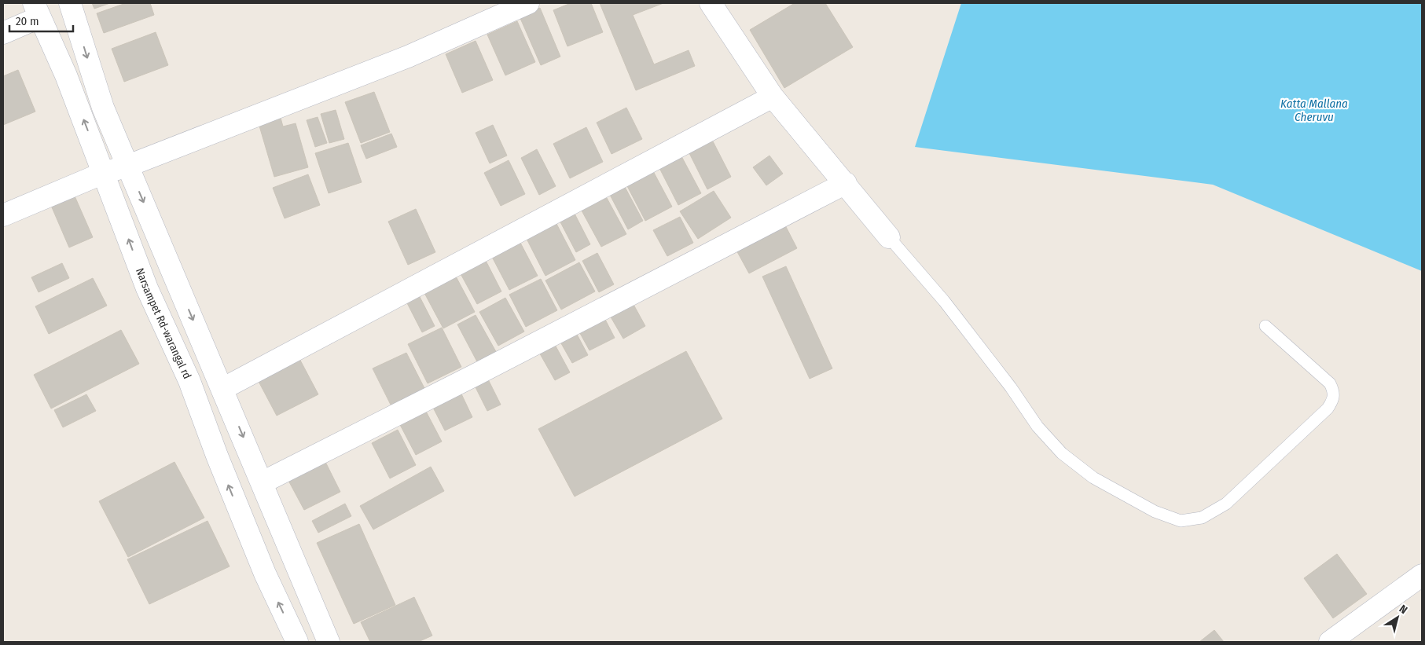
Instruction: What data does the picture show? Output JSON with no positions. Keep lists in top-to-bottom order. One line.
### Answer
{"streets":{"street":["Narsampet Rd-warangal rd"]},"water":["Katta Mallana Cheruvu"],"scale_bar":"20 m","north":"top right"}
